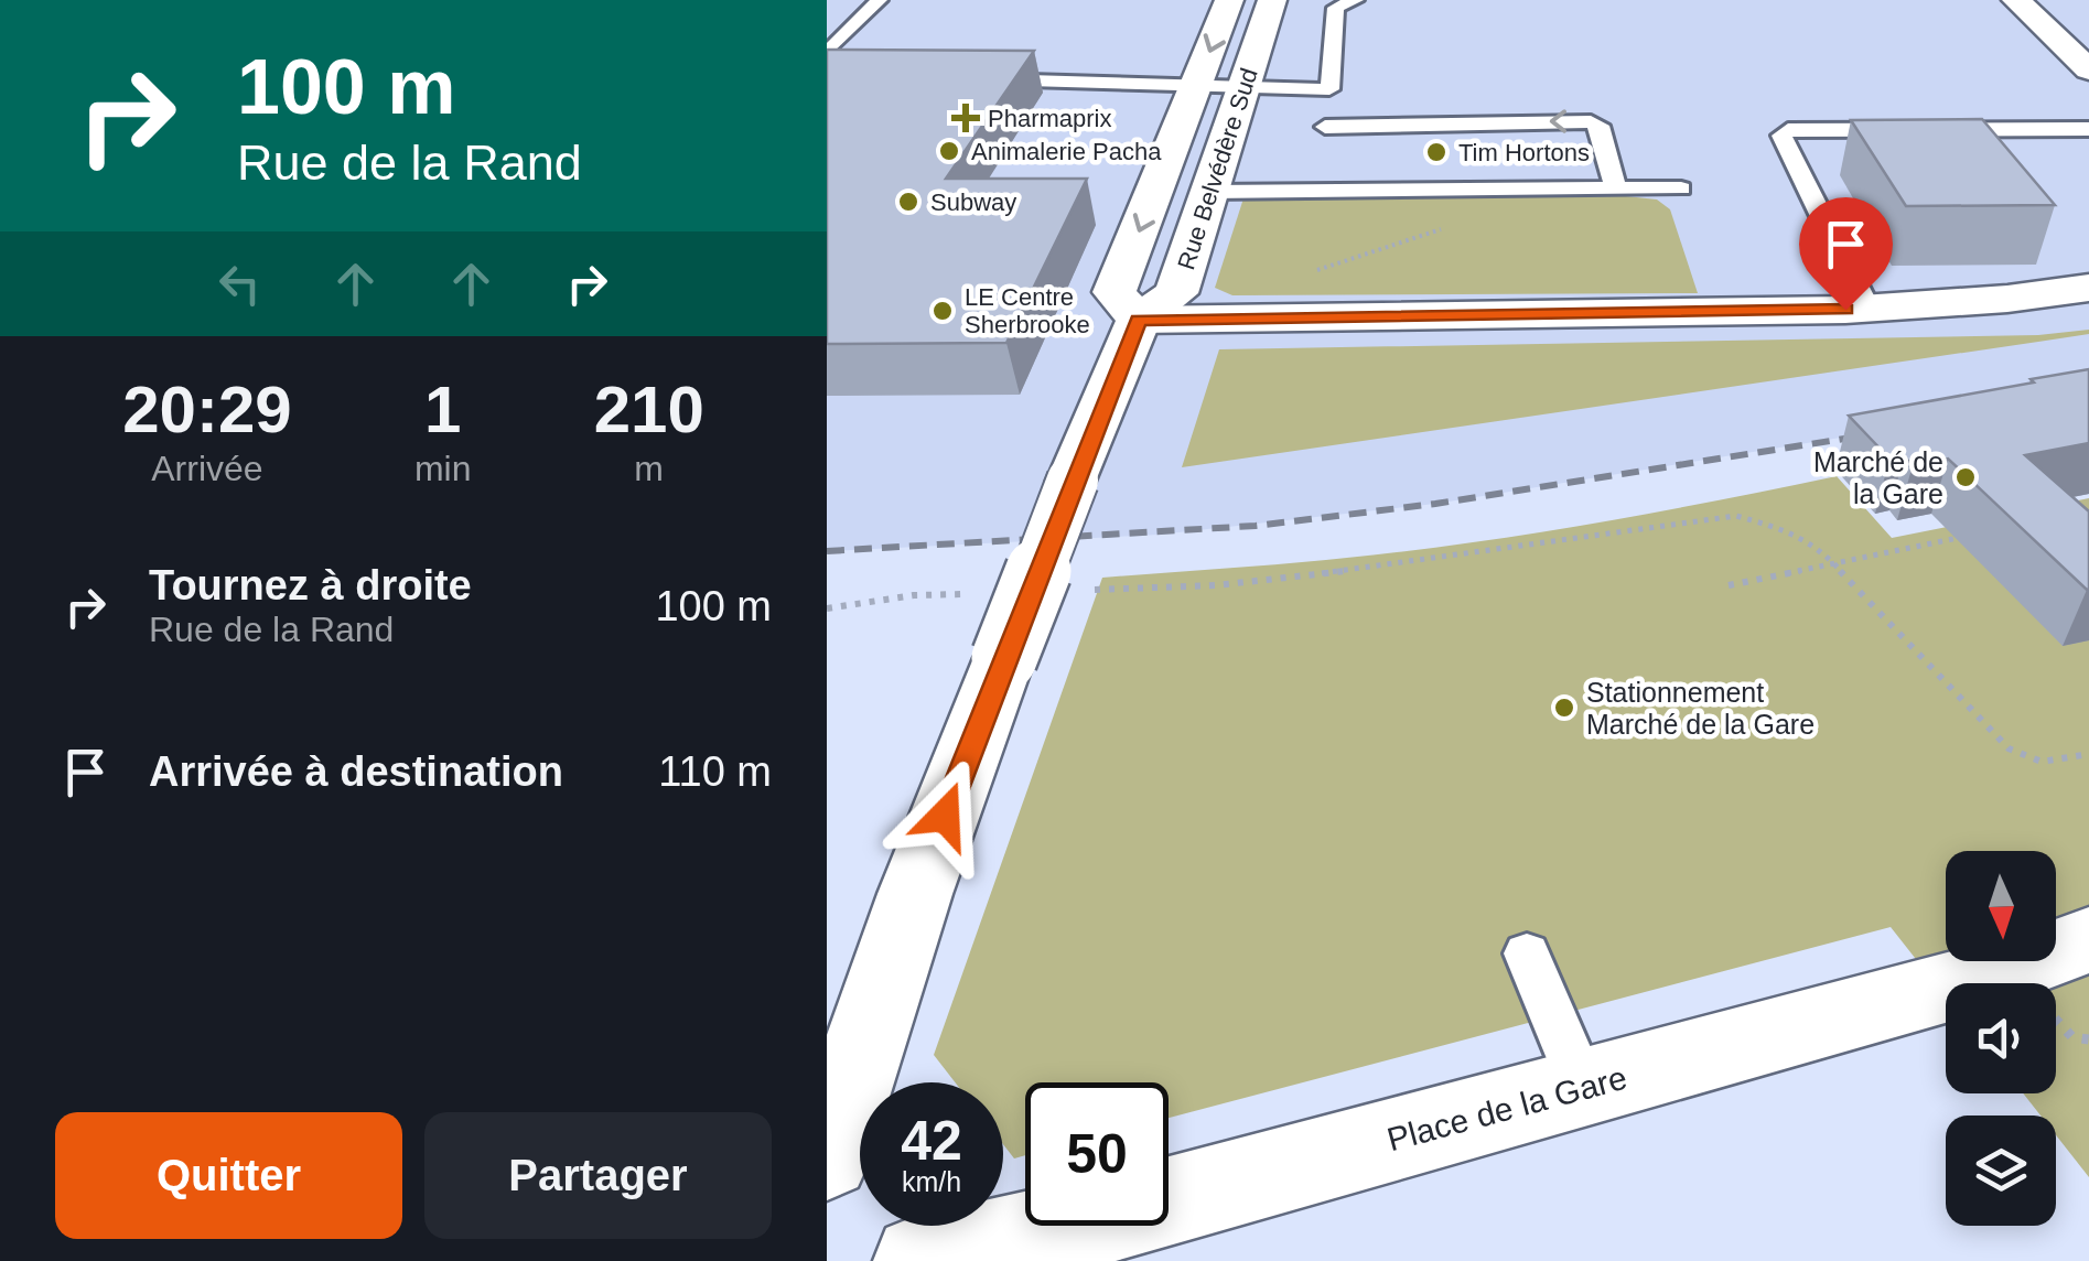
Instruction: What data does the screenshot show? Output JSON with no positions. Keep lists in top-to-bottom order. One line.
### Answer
{"streets":{"main road":["Rue Belvédère Sud","Place de la Gare"]},"places":{"health":["Pharmaprix"],"other":["Animalerie Pacha","Tim Hortons","Subway","LE Centre Sherbrooke","Marché de la Gare","Stationnement Marché de la Gare"]},"north":"bottom","page":{"turn":["100 m","Rue de la Rand"],"eta":["20:29","Arrivée","1","min","210","m"],"list":[{"name":"Tournez à droite","note":"Rue de la Rand","value":"100 m"},{"name":"Arrivée à destination","value":"110 m"}],"speed":"42 km/h","limit":"50","buttons":["Quitter","Partager"]}}
